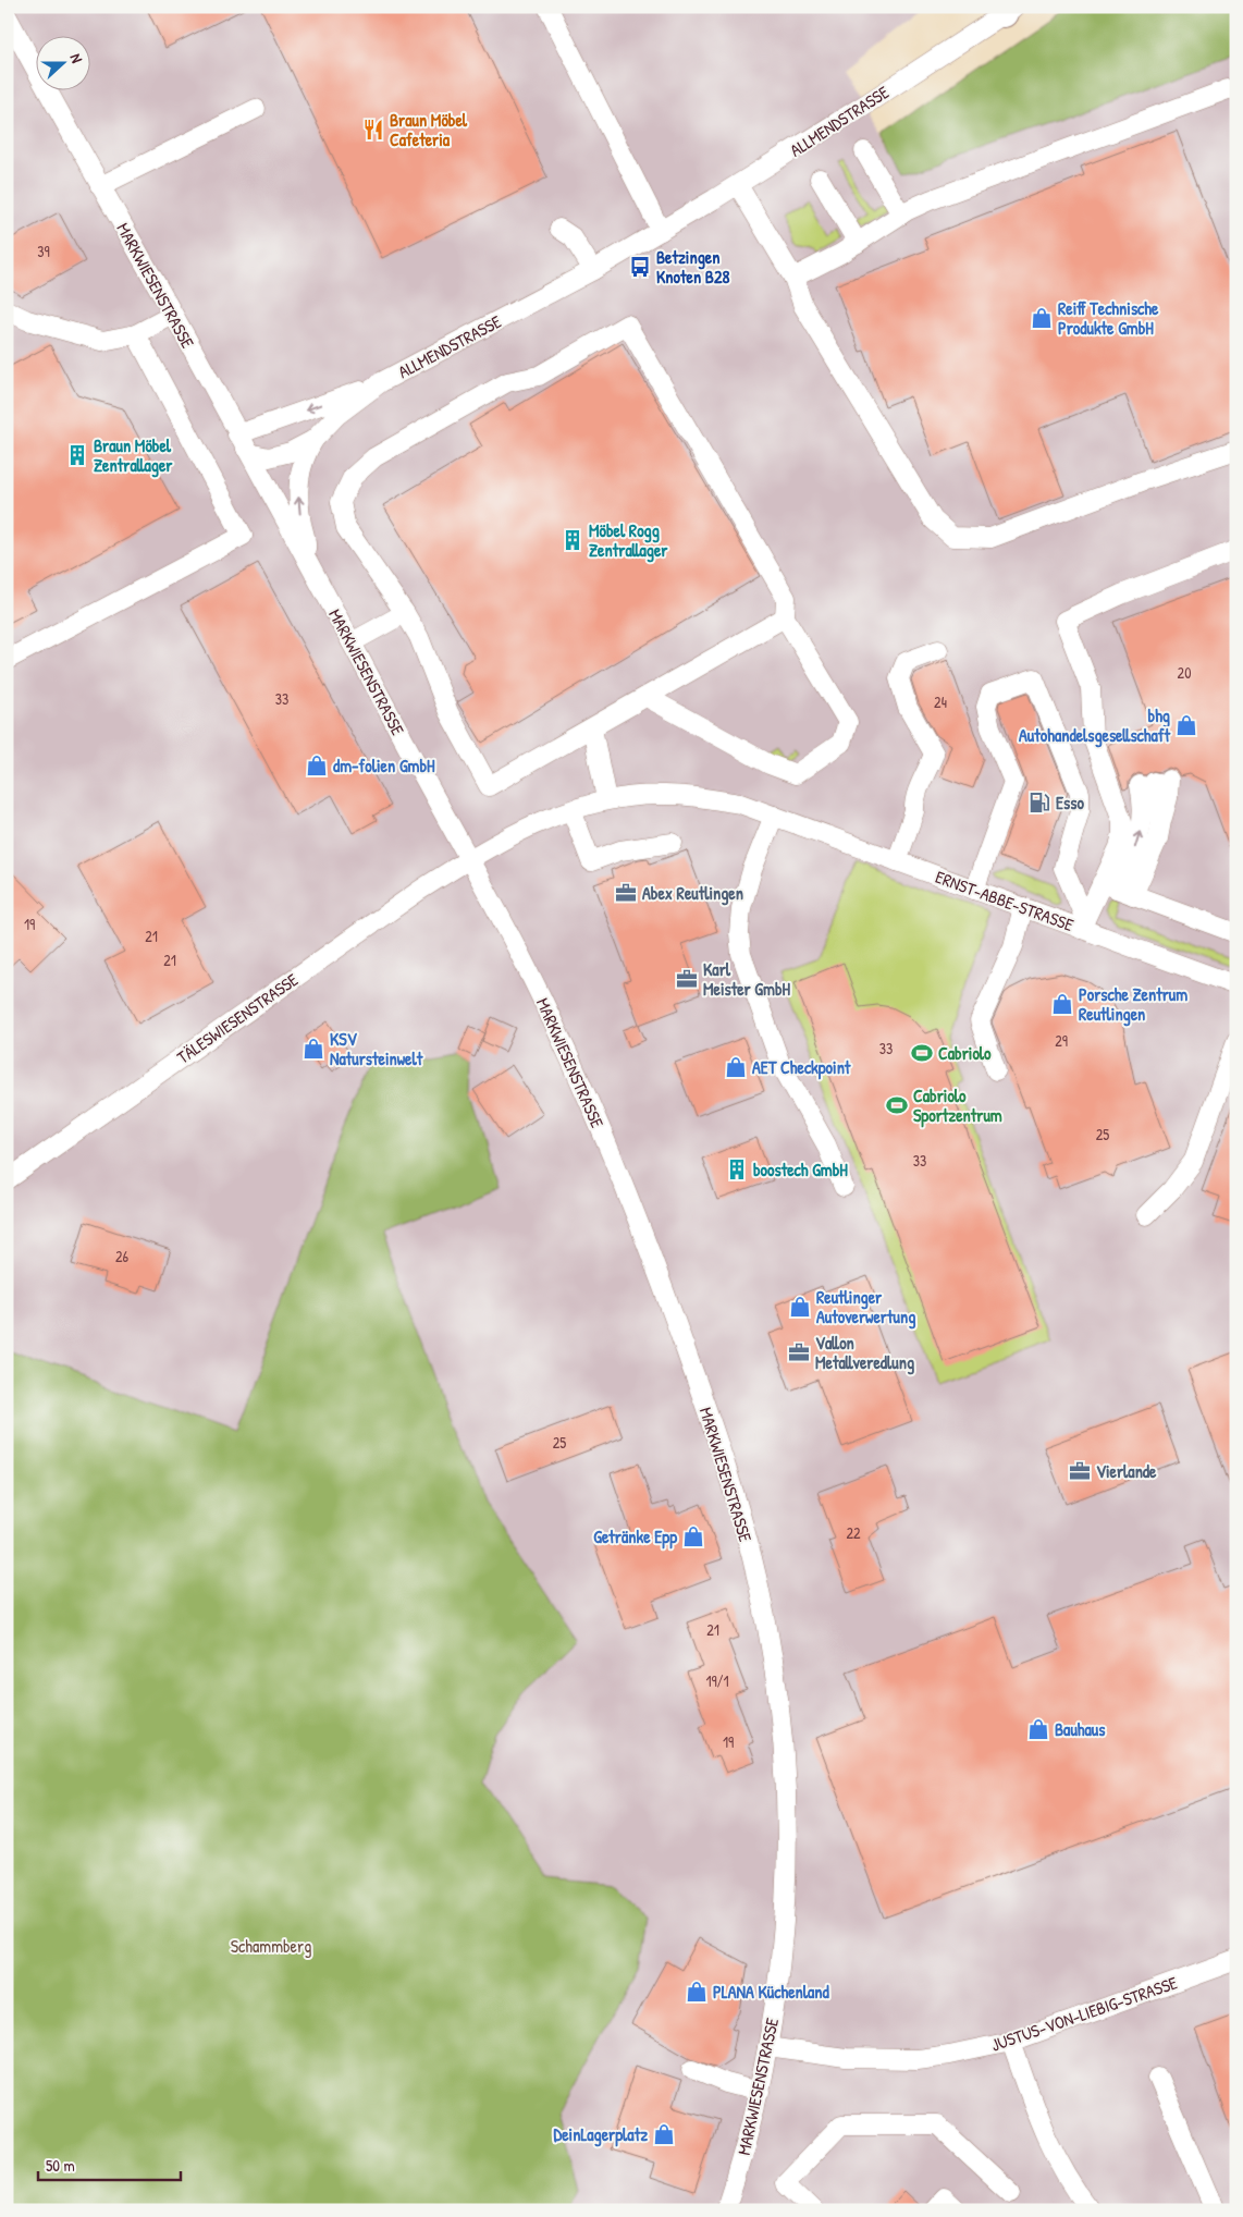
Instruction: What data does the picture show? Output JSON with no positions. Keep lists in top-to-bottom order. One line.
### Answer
{"streets":{"street":["ALLMENDSTRASSE","MARKWIESENSTRASSE","ERNST-ABBE-STRASSE","TÄLESWIESENSTRASSE","JUSTUS-VON-LIEBIG-STRASSE"]},"crossings":[["ALLMENDSTRASSE","MARKWIESENSTRASSE"],["MARKWIESENSTRASSE","ERNST-ABBE-STRASSE"],["MARKWIESENSTRASSE","TÄLESWIESENSTRASSE"],["MARKWIESENSTRASSE","JUSTUS-VON-LIEBIG-STRASSE"],["ERNST-ABBE-STRASSE","TÄLESWIESENSTRASSE"]],"parks":["Schammberg"],"places":{"restaurant":["Braun Möbel Cafeteria"],"bus stop":["Betzingen Knoten B28"],"shop":["Reiff Technische Produkte GmbH","bhg Autohandelsgesellschaft","dm-folien GmbH","Porsche Zentrum Reutlingen","KSV Natursteinwelt","AET Checkpoint","Reutlinger Autoverwertung","Getränke Epp","Bauhaus","PLANA Küchenland","DeinLagerplatz"],"building":["Braun Möbel Zentrallager","Möbel Rogg Zentrallager","boostech GmbH"],"fuel station":["Esso"],"office":["Abex Reutlingen","Karl Meister GmbH","Vallon Metallveredlung","Vierlande"],"sports":["Cabriolo","Cabriolo Sportzentrum"]},"house_numbers":["39","20","33","24","19","21","21","29","33","25","33","26","25","22","21","19/1","19"],"scale_bar":"50 m","north":"right"}
